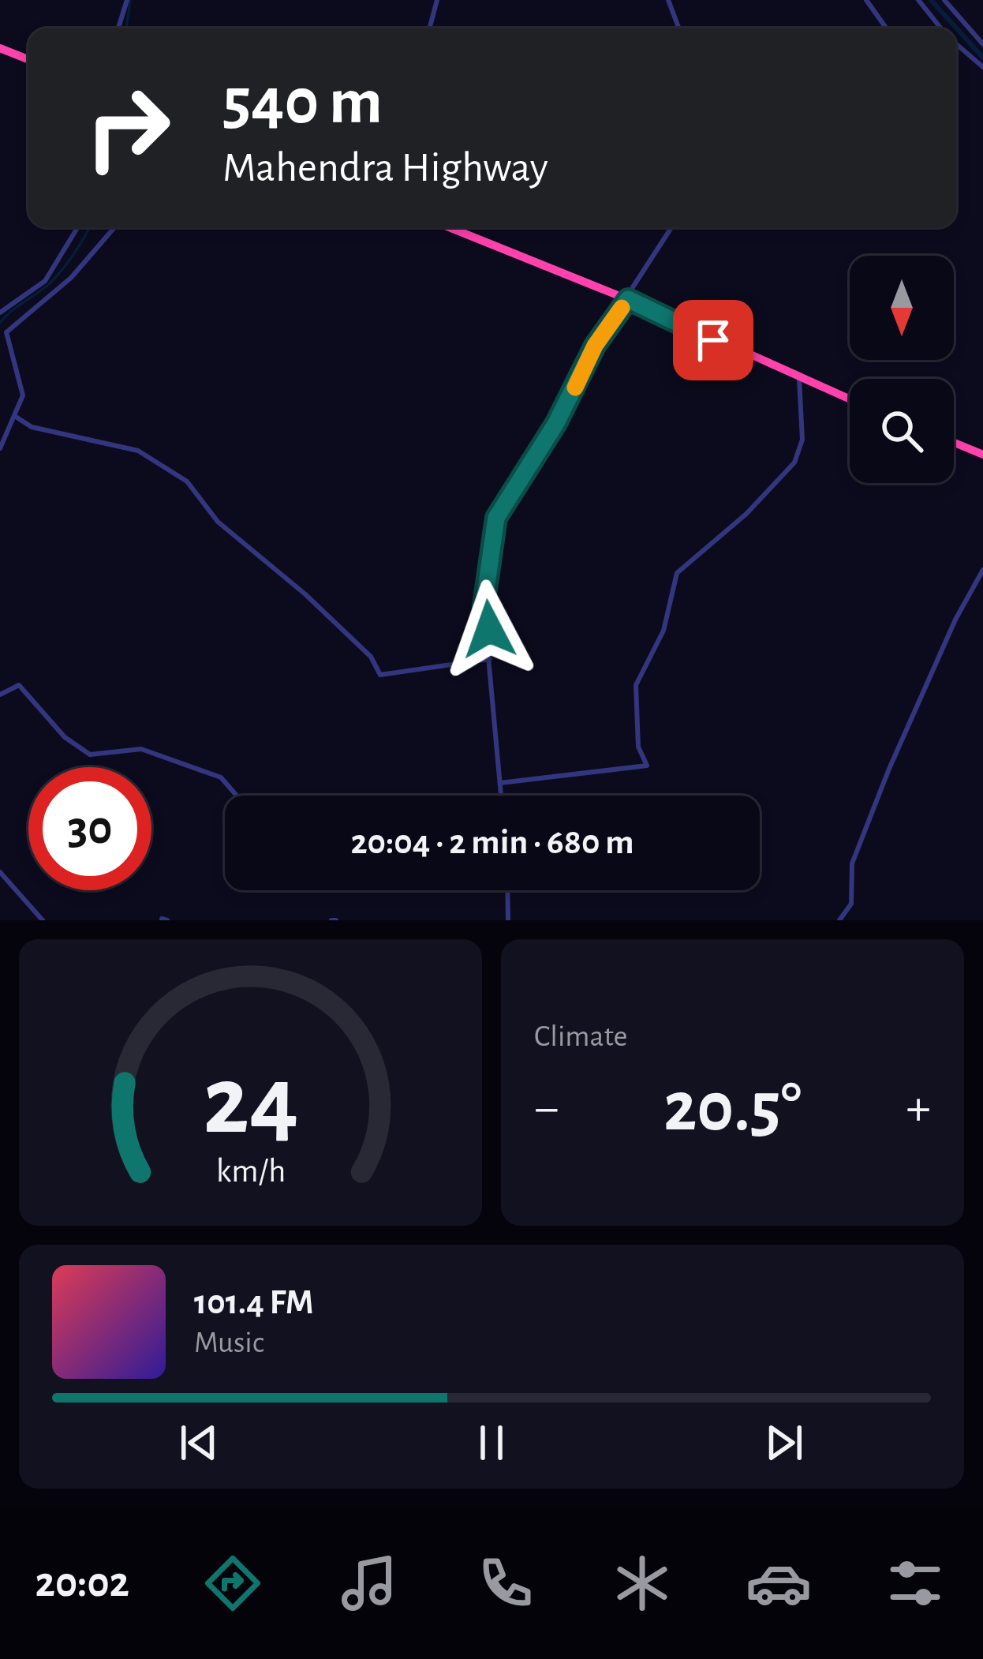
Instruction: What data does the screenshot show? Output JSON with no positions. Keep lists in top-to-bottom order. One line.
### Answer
{"north":"bottom","page":{"turn":["540 m","Mahendra Highway"],"limit":"30","trip":"20:04 · 2 min · 680 m","tile":"Climate","heat":["−","20.5°","+"],"song":["101.4 FM","Music"],"tabs":"20:02","gauge":["24","km/h"]}}
